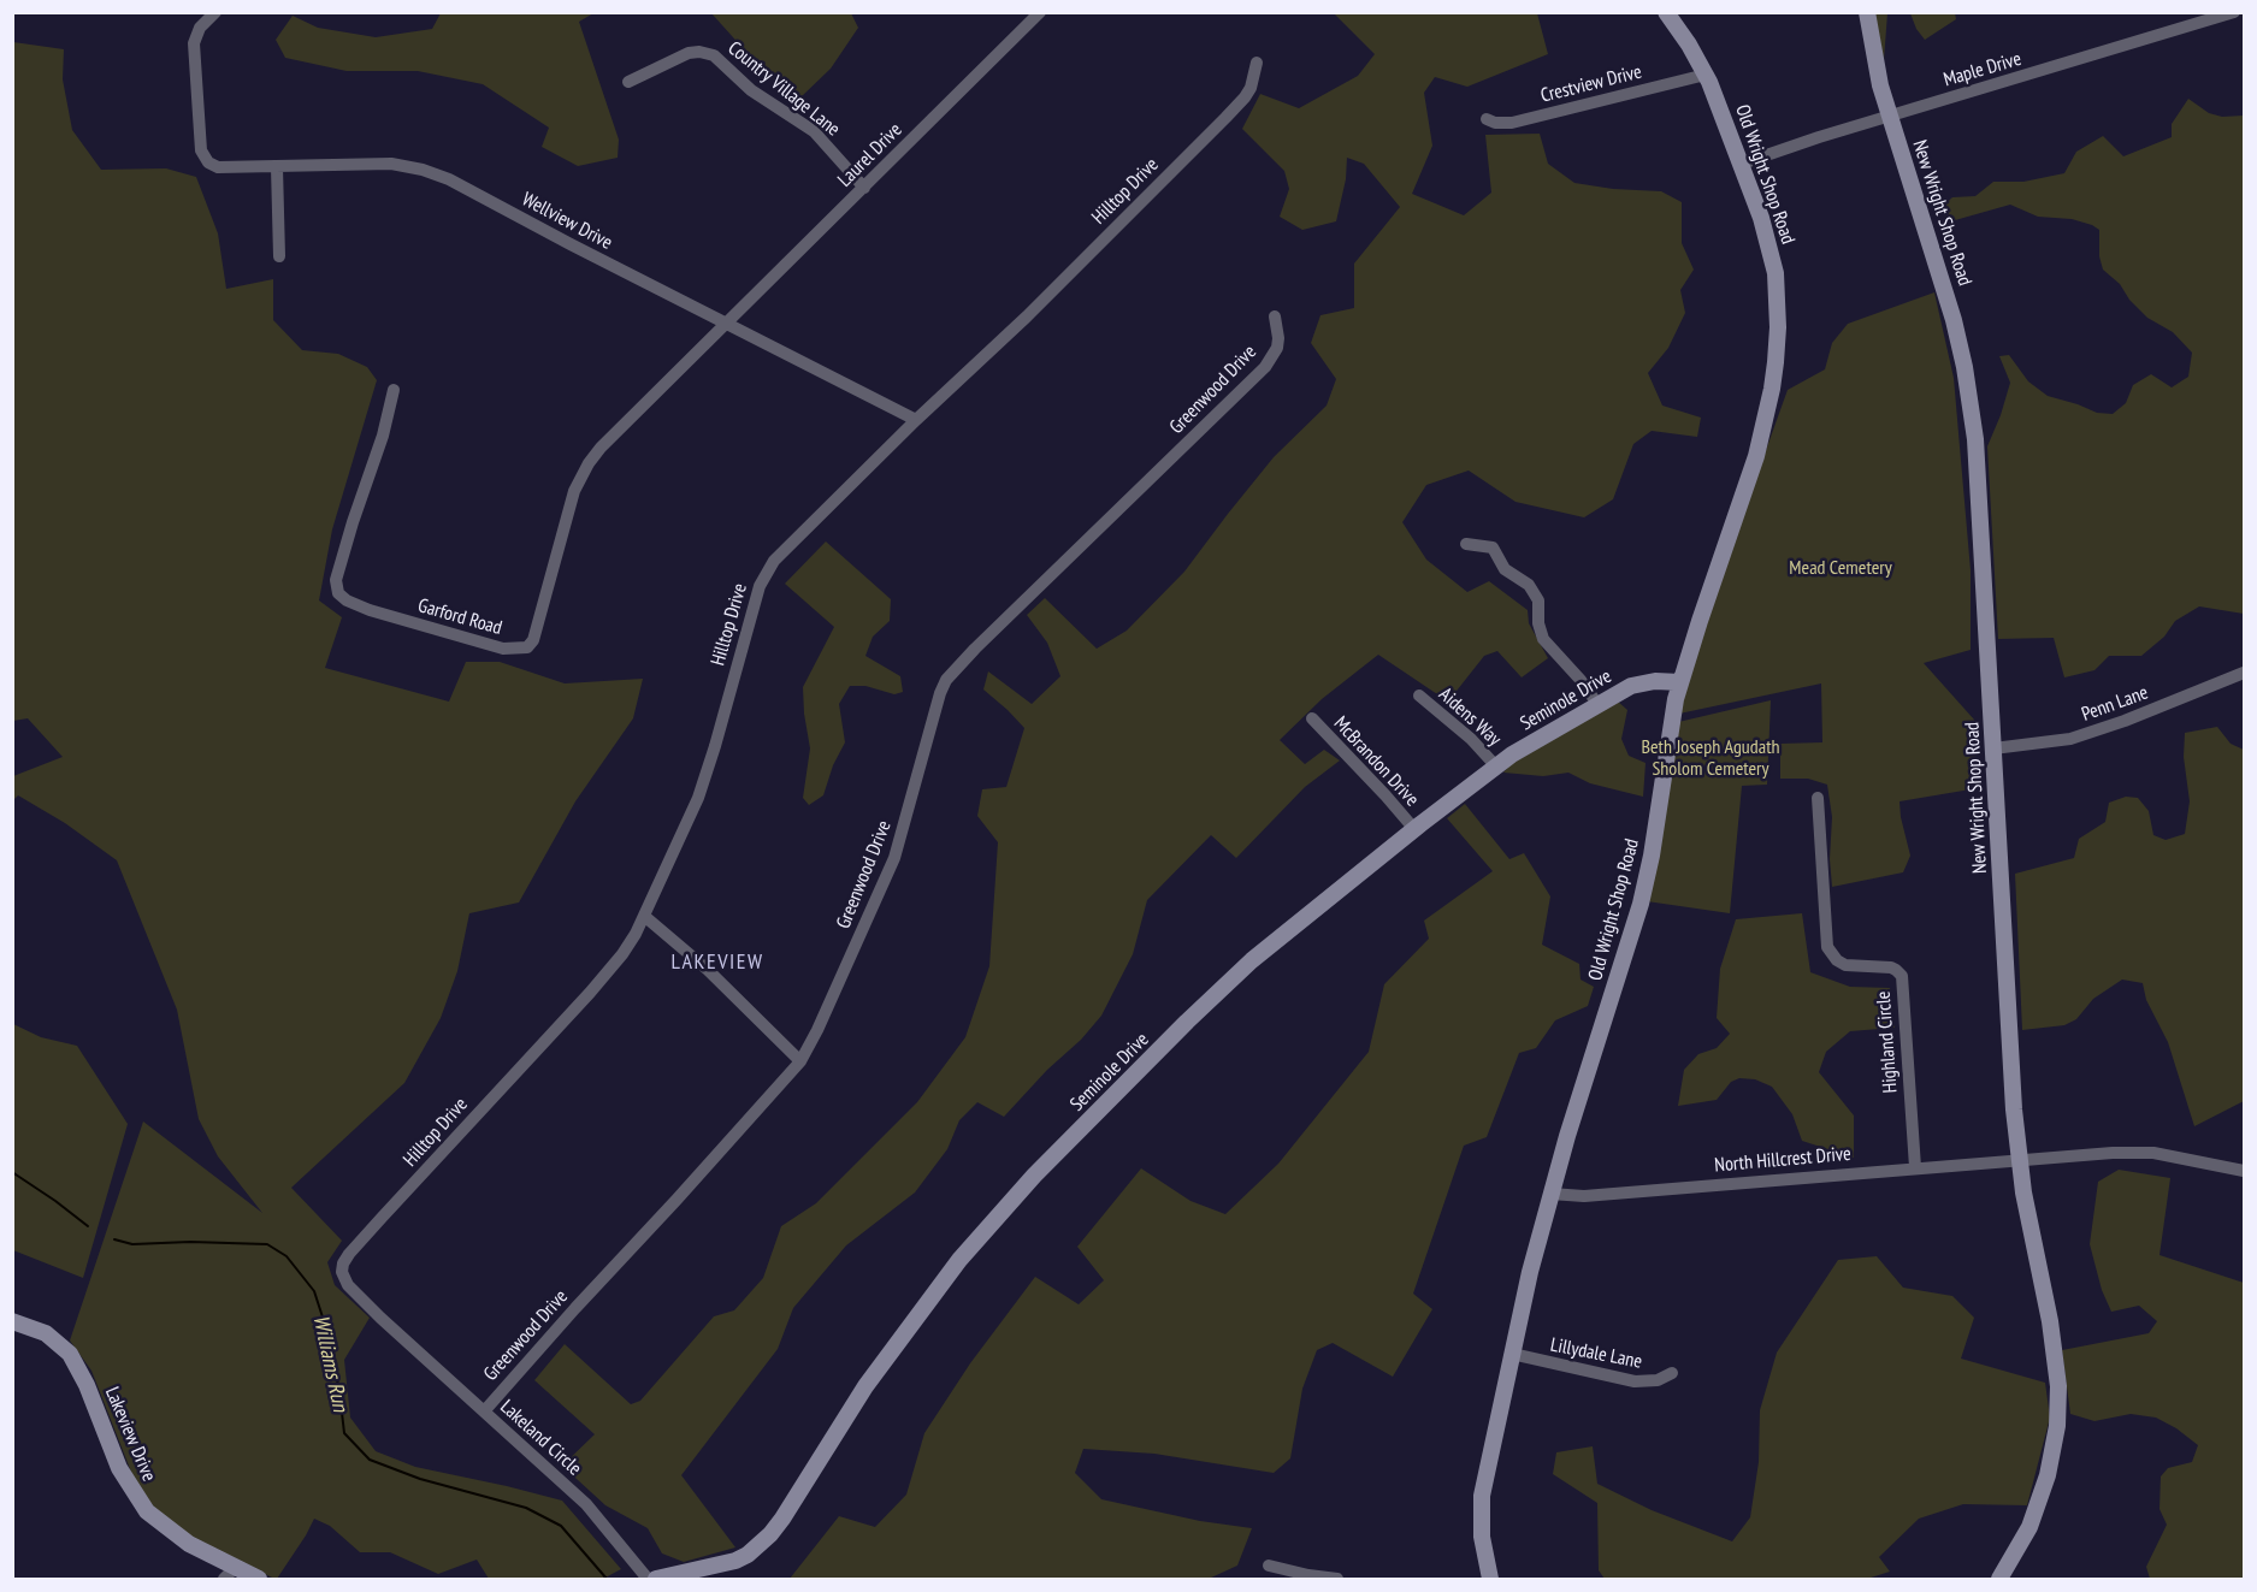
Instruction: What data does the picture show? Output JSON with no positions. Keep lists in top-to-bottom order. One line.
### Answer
{"streets":{"street":["Maple Drive","Crestview Drive","Country Village Lane","Laurel Drive","Old Wright Shop Road","Hilltop Drive","New Wright Shop Road","Wellview Drive","Greenwood Drive","Garford Road","Seminole Drive","Penn Lane","Aidens Way","McBrandon Drive","Highland Circle","North Hillcrest Drive","Lillydale Lane","Lakeview Drive","Lakeland Circle"]},"crossings":[["Maple Drive","Old Wright Shop Road"],["Maple Drive","New Wright Shop Road"],["Crestview Drive","Old Wright Shop Road"],["Country Village Lane","Laurel Drive"],["Laurel Drive","Wellview Drive"],["Laurel Drive","Garford Road"],["Old Wright Shop Road","Seminole Drive"],["Old Wright Shop Road","North Hillcrest Drive"],["Old Wright Shop Road","Lillydale Lane"],["Hilltop Drive","Wellview Drive"],["Hilltop Drive","Lakeland Circle"],["New Wright Shop Road","Penn Lane"],["New Wright Shop Road","North Hillcrest Drive"],["Wellview Drive","Garford Road"],["Greenwood Drive","Lakeland Circle"],["Seminole Drive","Aidens Way"],["Seminole Drive","McBrandon Drive"],["Highland Circle","North Hillcrest Drive"]],"districts":["LAKEVIEW"],"water":["Williams Run"],"parks":["Mead Cemetery","Beth Joseph Agudath Sholom Cemetery"]}
